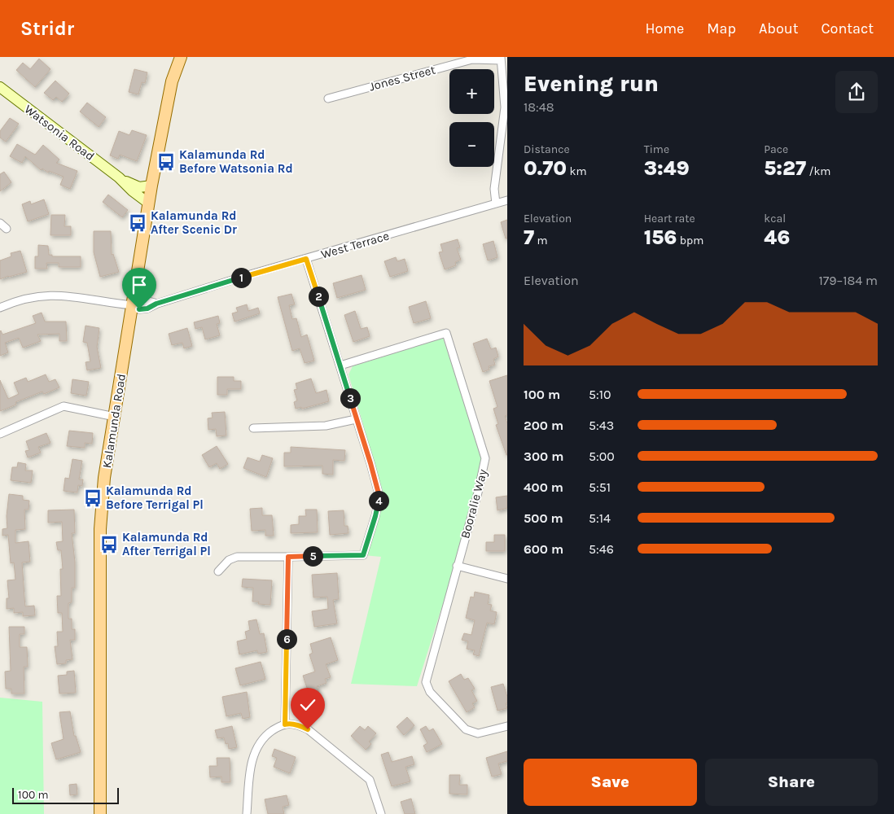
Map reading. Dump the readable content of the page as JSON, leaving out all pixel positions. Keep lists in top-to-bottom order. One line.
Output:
{"streets":{"main road":["Kalamunda Road"],"street":["Jones Street","Watsonia Road","West Terrace","Booralie Way"]},"crossings":[["Watsonia Road","Kalamunda Road"],["West Terrace","Kalamunda Road"]],"places":{"bus stop":["Kalamunda Rd Before Watsonia Rd","Kalamunda Rd After Scenic Dr","Kalamunda Rd Before Terrigal Pl","Kalamunda Rd After Terrigal Pl"]},"scale_bar":"100 m","page":{"header":"Stridr","nav":["Home","Map","About","Contact"],"heading":["Evening run","18:48"],"map_buttons":["+","−"],"stats":[["Distance","0.70 km"],["Time","3:49"],["Pace","5:27 /km"],["Elevation","7 m"],["Heart rate","156 bpm"],["kcal","46"]],"chart":["Elevation","179–184 m"],"pins":["1","2","3","4","5","6"],"list":[{"name":"100 m","note":"5:10"},{"name":"200 m","note":"5:43"},{"name":"300 m","note":"5:00"},{"name":"400 m","note":"5:51"},{"name":"500 m","note":"5:14"},{"name":"600 m","note":"5:46"}],"buttons":["Save","Share"],"scale":"100 m"}}
